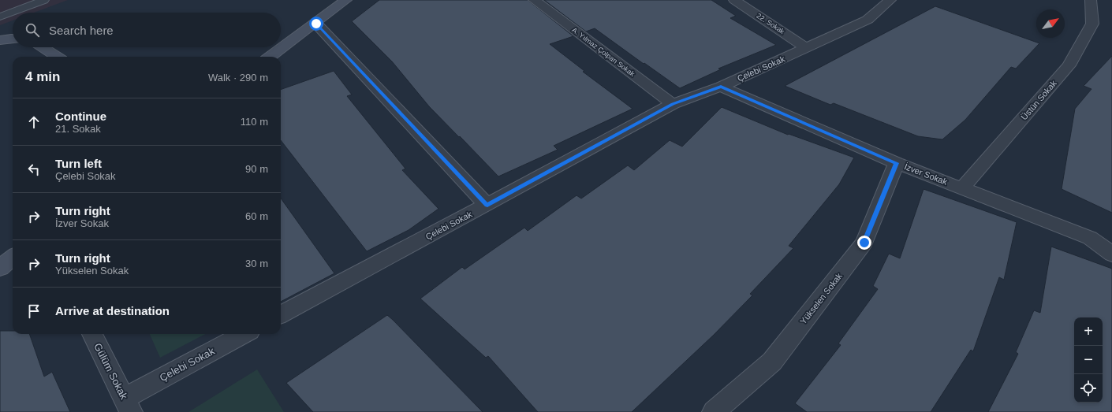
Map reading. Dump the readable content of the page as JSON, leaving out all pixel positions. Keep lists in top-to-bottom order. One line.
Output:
{"streets":{"street":["22. Sokak","A. Yılmaz Çolpan Sokak","Çelebi Sokak","Üstün Sokak","İzver Sokak","Yükselen Sokak","Gülüm Sokak"]},"crossings":[["22. Sokak","Çelebi Sokak"],["A. Yılmaz Çolpan Sokak","Çelebi Sokak"],["Çelebi Sokak","İzver Sokak"],["Çelebi Sokak","Gülüm Sokak"],["Üstün Sokak","İzver Sokak"],["İzver Sokak","Yükselen Sokak"]],"north":"top right","page":{"search":"Search here","heading":["4 min","Walk · 290 m"],"list":[["Continue","21. Sokak","110 m"],["Turn left","Çelebi Sokak","90 m"],["Turn right","İzver Sokak","60 m"],["Turn right","Yükselen Sokak","30 m"],"Arrive at destination"],"map_buttons":["+","−"]}}
